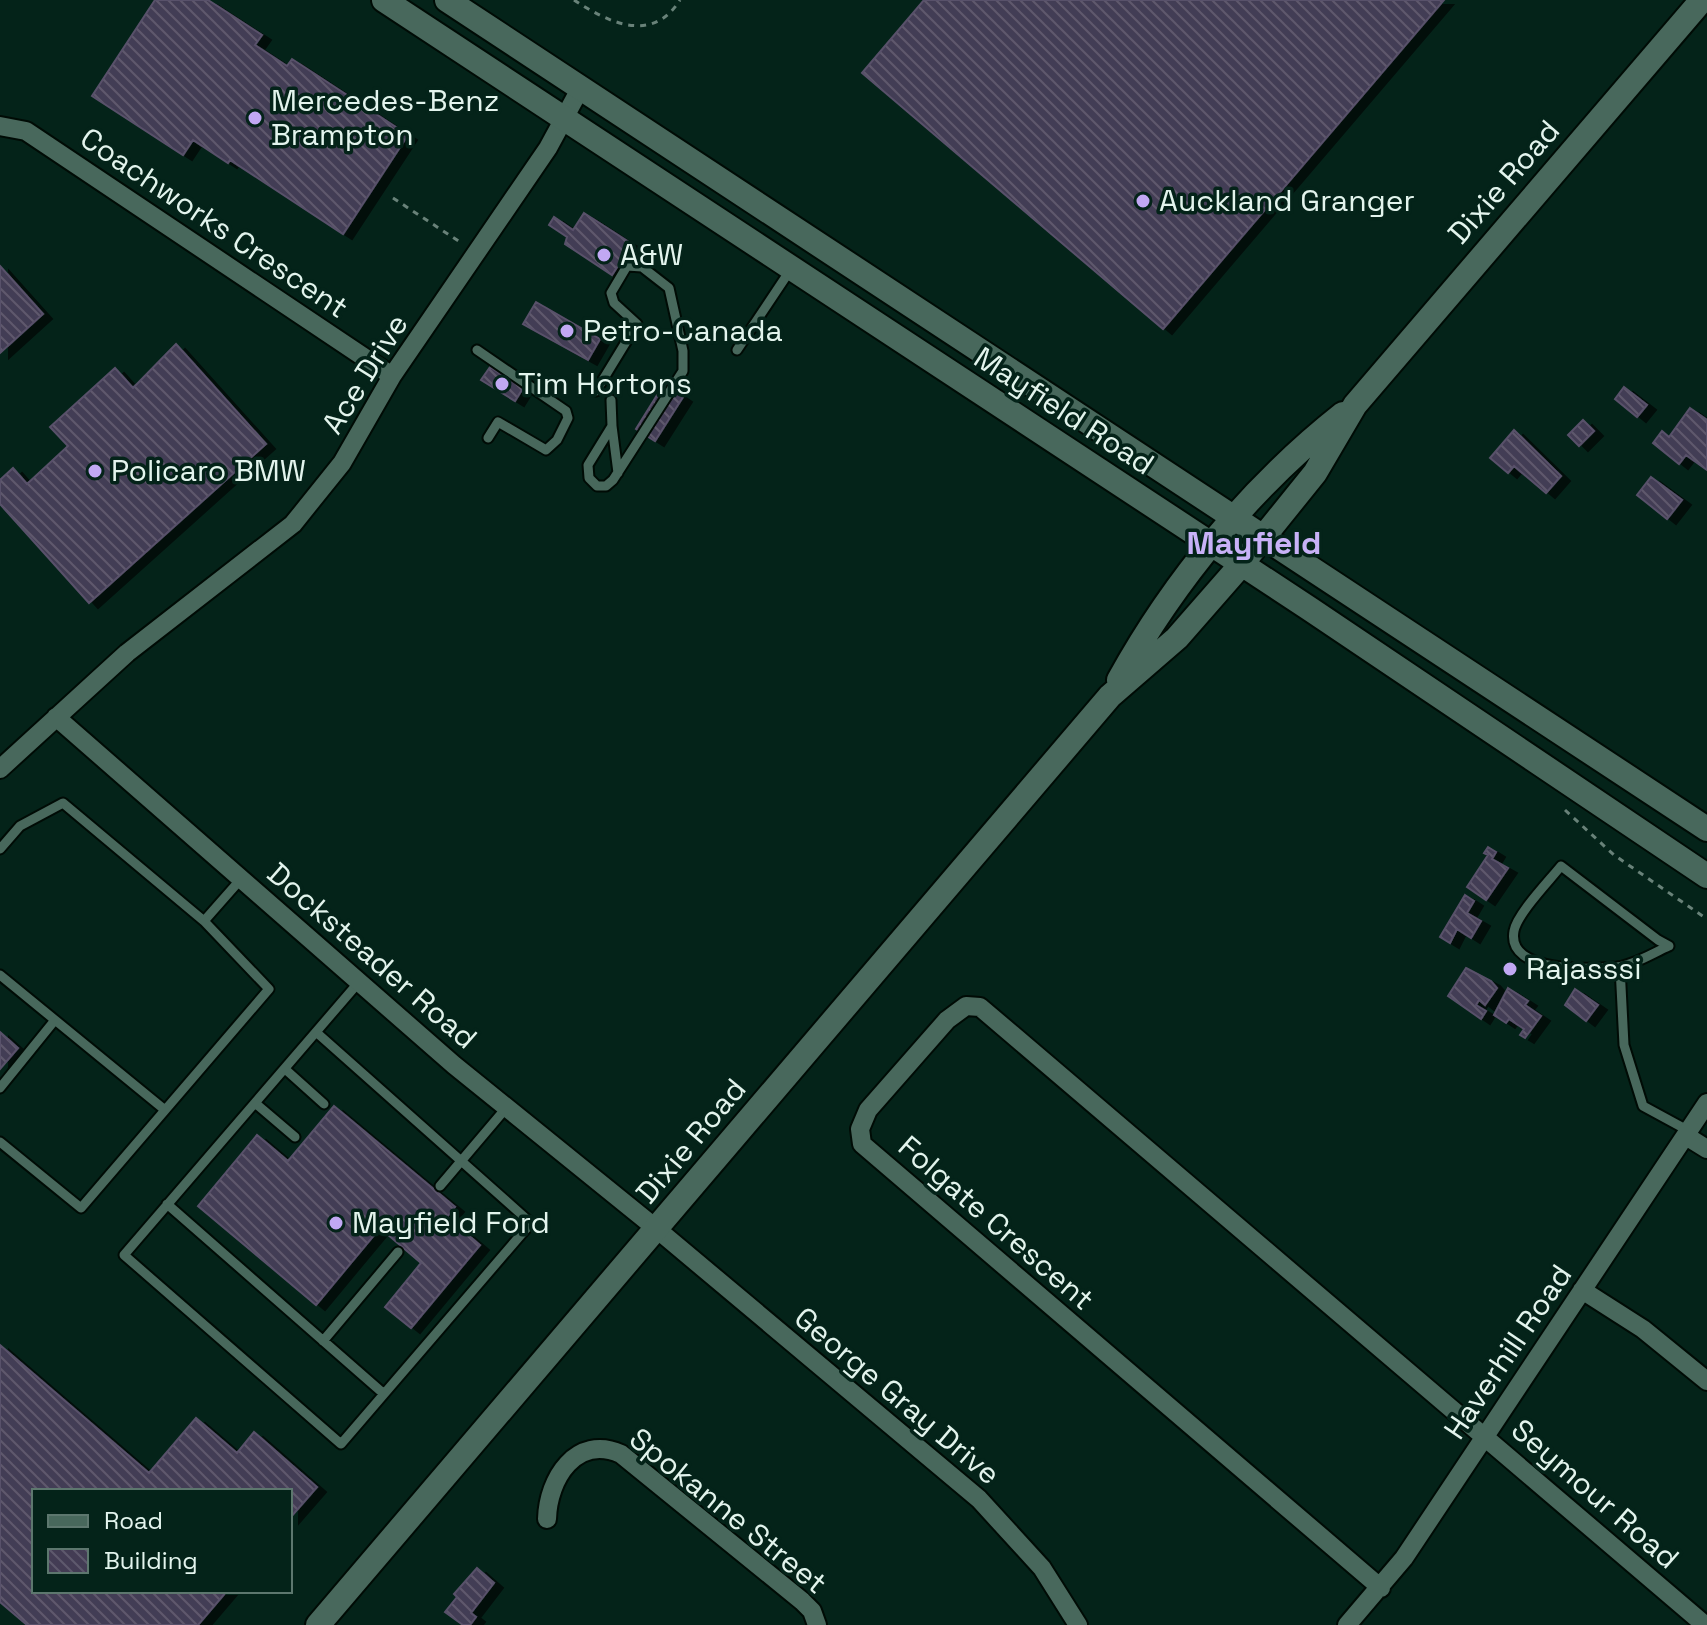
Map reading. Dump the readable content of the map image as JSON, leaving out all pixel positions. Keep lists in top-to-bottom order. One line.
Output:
{"streets":{"main road":["Dixie Road","Mayfield Road"],"street":["Coachworks Crescent","Ace Drive","Docksteader Road","Folgate Crescent","Haverhill Road","George Gray Drive","Seymour Road","Spokanne Street"]},"crossings":[["Dixie Road","Mayfield Road"],["Dixie Road","Docksteader Road"],["Dixie Road","George Gray Drive"],["Coachworks Crescent","Ace Drive"],["Ace Drive","Mayfield Road"],["Ace Drive","Docksteader Road"],["Docksteader Road","George Gray Drive"],["Folgate Crescent","Haverhill Road"],["Folgate Crescent","Seymour Road"],["Haverhill Road","Seymour Road"]],"districts":["Mayfield"],"places":["Mercedes-Benz Brampton","Auckland Granger","A&W","Petro-Canada","Tim Hortons","Policaro BMW","Rajasssi","Mayfield Ford"],"legend":["Road","Building"]}
